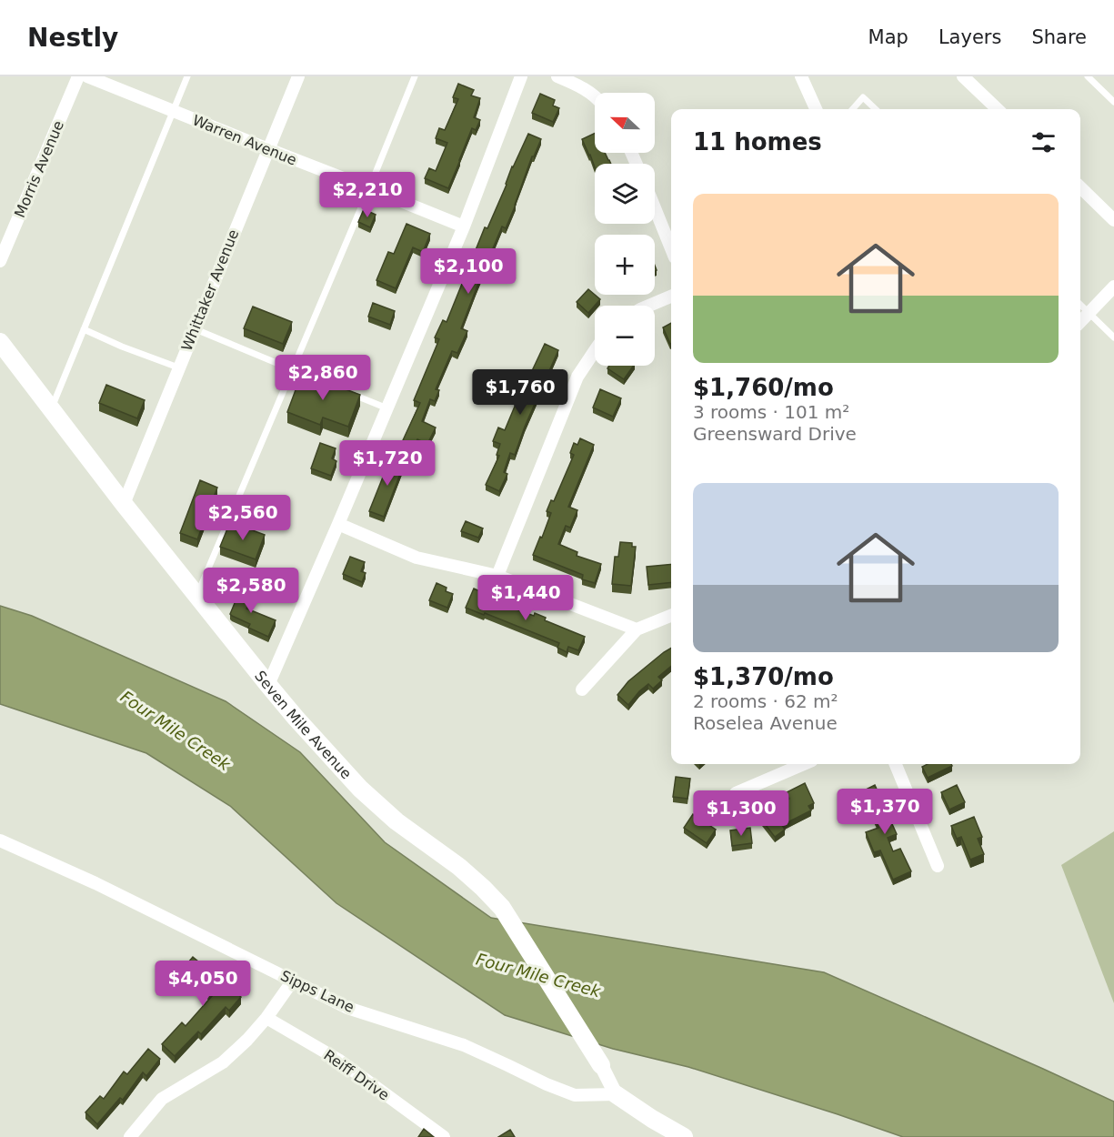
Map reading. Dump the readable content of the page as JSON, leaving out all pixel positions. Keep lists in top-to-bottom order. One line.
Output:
{"streets":{"main road":["Seven Mile Avenue"],"street":["Warren Avenue","Morris Avenue","Whittaker Avenue","Sipps Lane","Reiff Drive"]},"crossings":[["Warren Avenue","Whittaker Avenue"],["Whittaker Avenue","Seven Mile Avenue"],["Seven Mile Avenue","Sipps Lane"]],"water":["Four Mile Creek"],"north":"left","page":{"header":"Nestly","nav":["Map","Layers","Share"],"map_buttons":["+","−"],"heading":"11 homes","price":["$2,210","$2,100","$2,860","$1,760","$1,720","$2,560","$2,580","$1,440","$1,370","$1,300","$4,050"],"list":[{"name":"$1,760/mo","note":"3 rooms · 101 m² · Greensward Drive"},{"name":"$1,370/mo","note":"2 rooms · 62 m² · Roselea Avenue"}]}}
